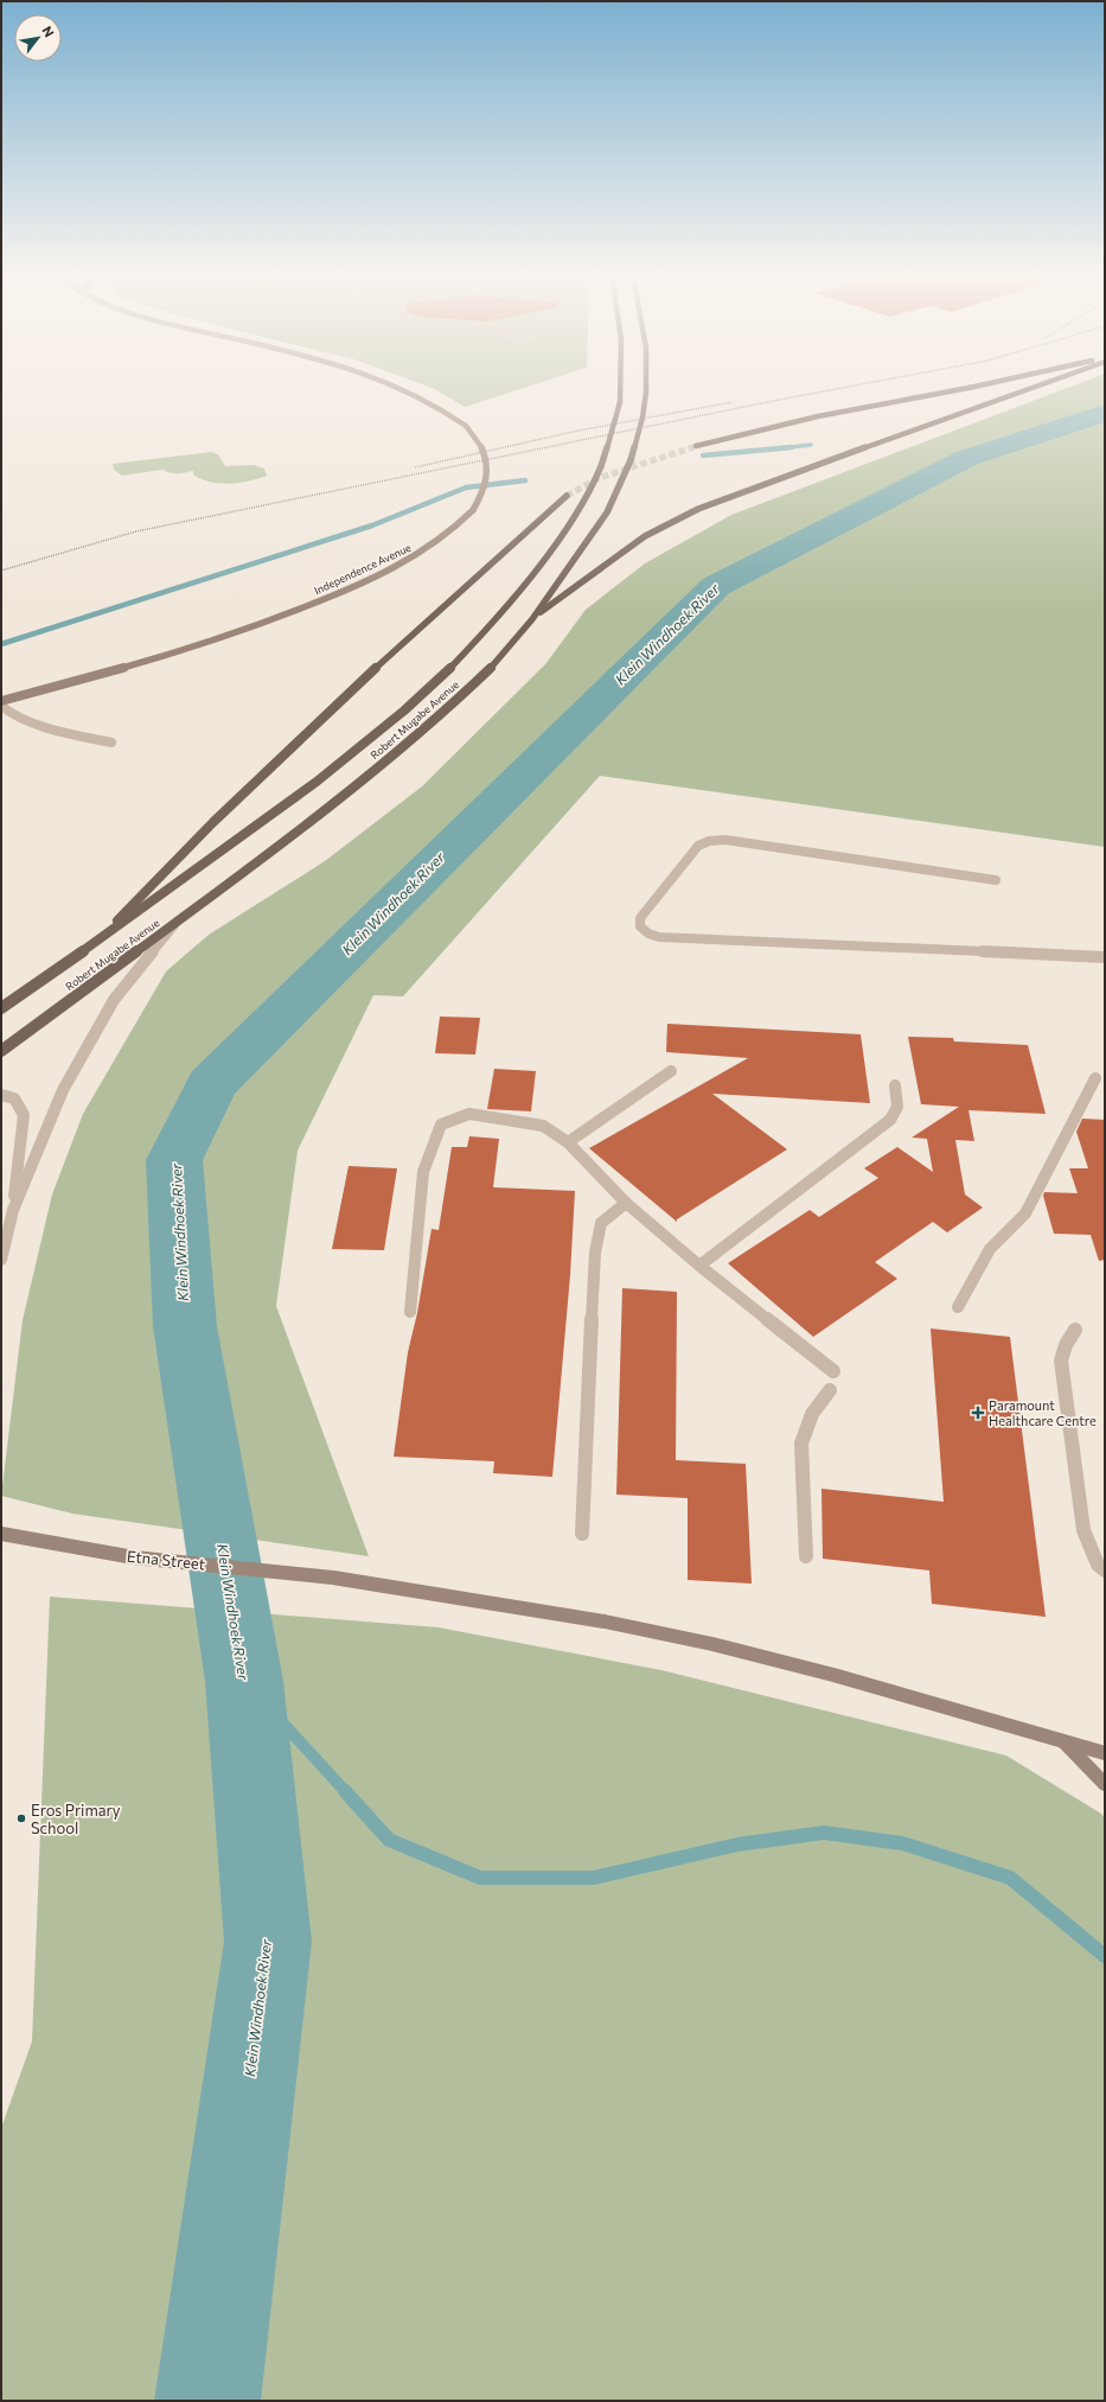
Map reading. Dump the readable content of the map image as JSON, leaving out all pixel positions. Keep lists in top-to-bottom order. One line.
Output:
{"streets":{"main road":["Independence Avenue","Robert Mugabe Avenue","Etna Street"]},"water":["Klein Windhoek River"],"places":{"health":["Paramount Healthcare Centre"],"other":["Eros Primary School"]},"north":"top right"}
